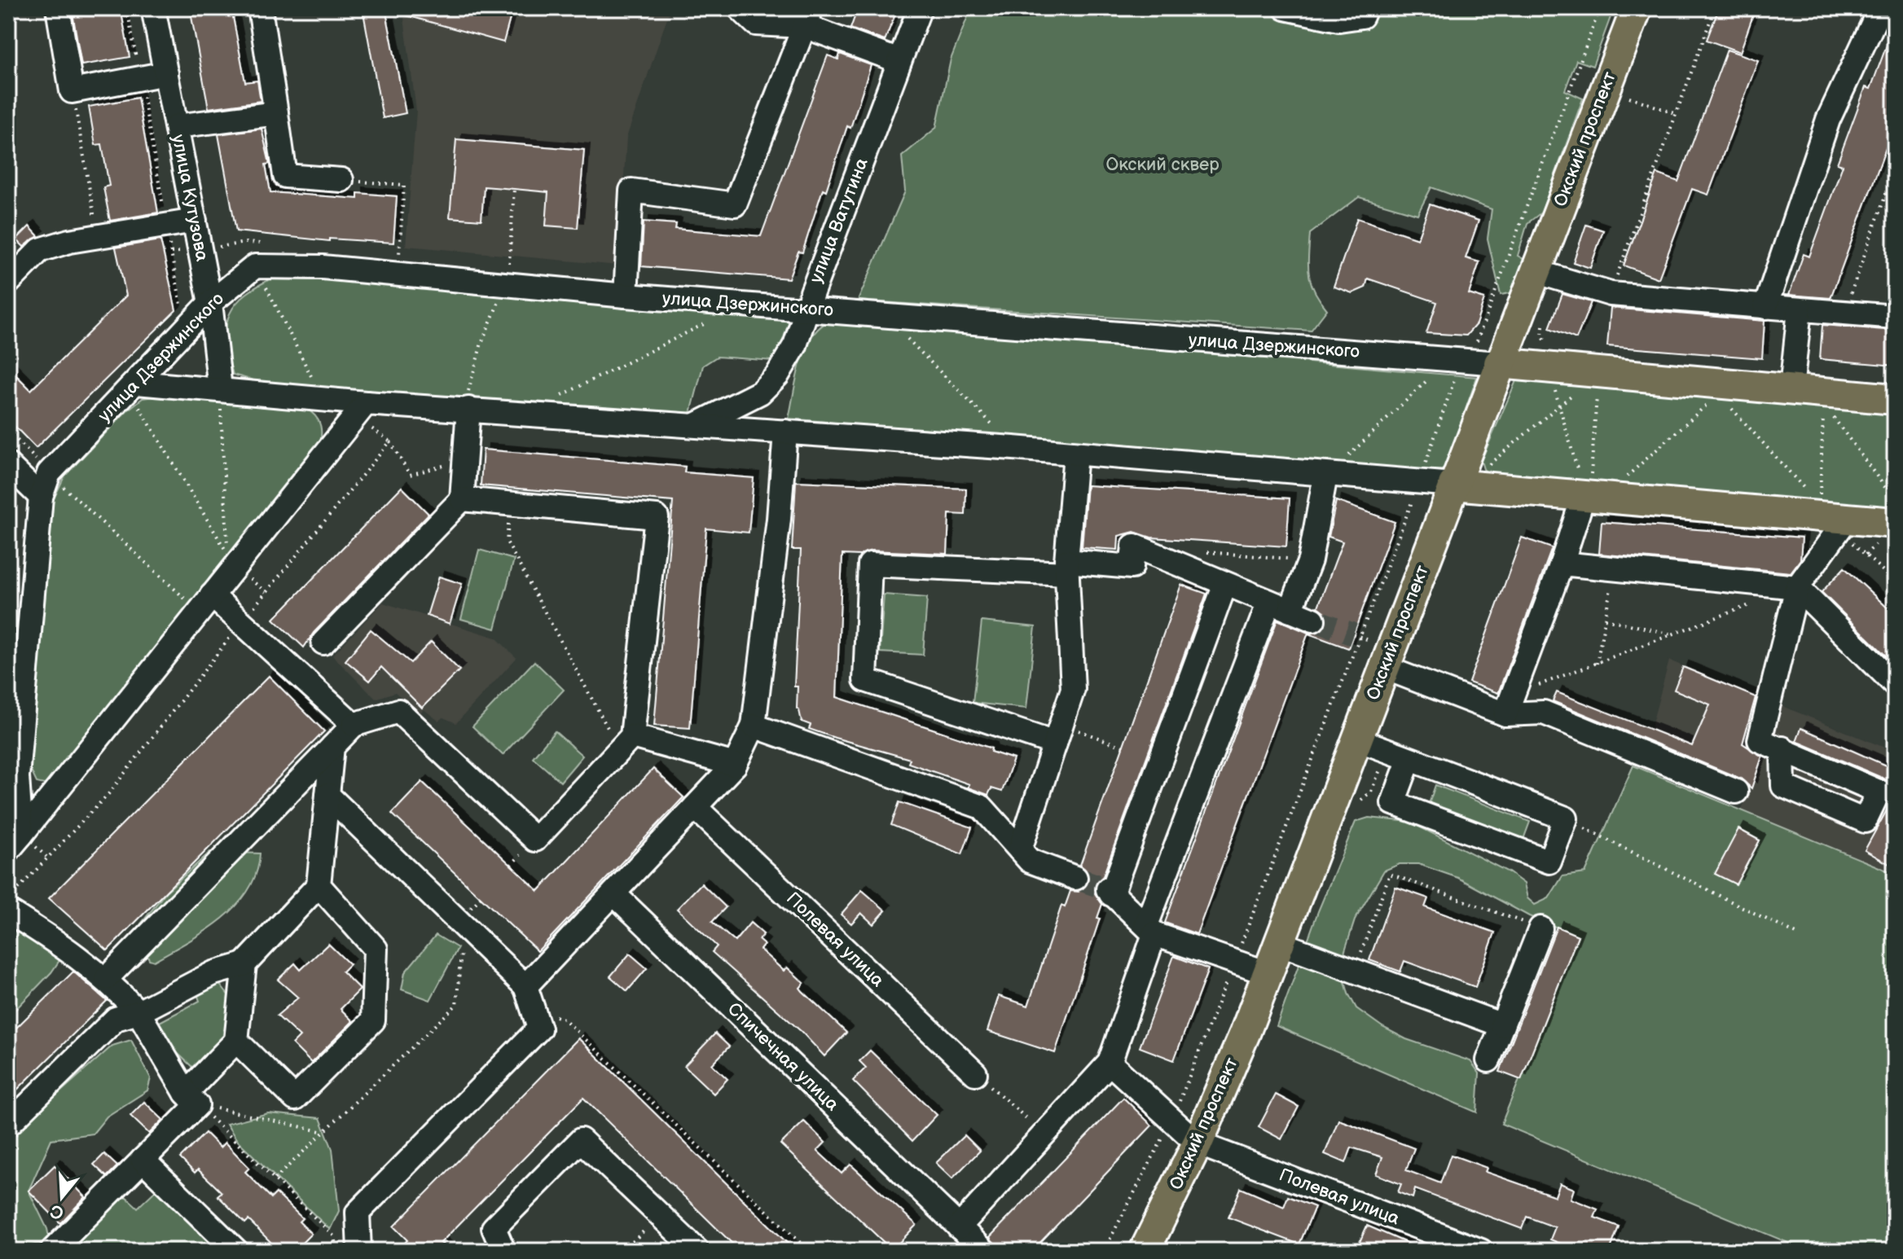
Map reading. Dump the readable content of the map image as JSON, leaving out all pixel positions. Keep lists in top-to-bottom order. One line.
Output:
{"streets":{"main road":["Окский проспект","улица Дзержинского"],"street":["улица Кутузова","улица Ватутина","Полевая улица","Спичечная улица"]},"crossings":[["Окский проспект","улица Дзержинского"],["Окский проспект","Полевая улица"],["улица Кутузова","улица Дзержинского"],["улица Ватутина","улица Дзержинского"]],"parks":["Окский сквер"],"north":"bottom"}
